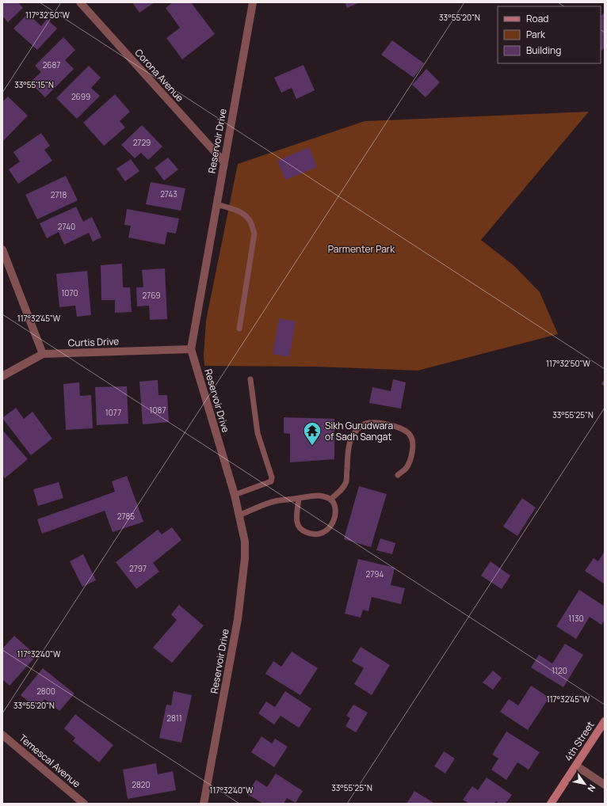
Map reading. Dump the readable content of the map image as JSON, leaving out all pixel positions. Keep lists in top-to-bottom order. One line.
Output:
{"streets":{"street":["Corona Avenue","Reservoir Drive","Curtis Drive","4th Street","Temescal Avenue"]},"crossings":[["Corona Avenue","Reservoir Drive"],["Reservoir Drive","Curtis Drive"]],"parks":["Parmenter Park"],"places":{"temple":["Sikh Gurudwara of Sadh Sangat"]},"house_numbers":["2687","2699","2729","2743","2718","2740","1070","2769","1087","1077","2785","2797","2794","1130","1120","2800","2811","2820"],"legend":["Road","Park","Building"],"north":"bottom right","coordinates":["117°32'50\"W","33°55'20\"N","33°55'15\"N","117°32'45\"W","33°55'25\"N","117°32'40\"W"]}
